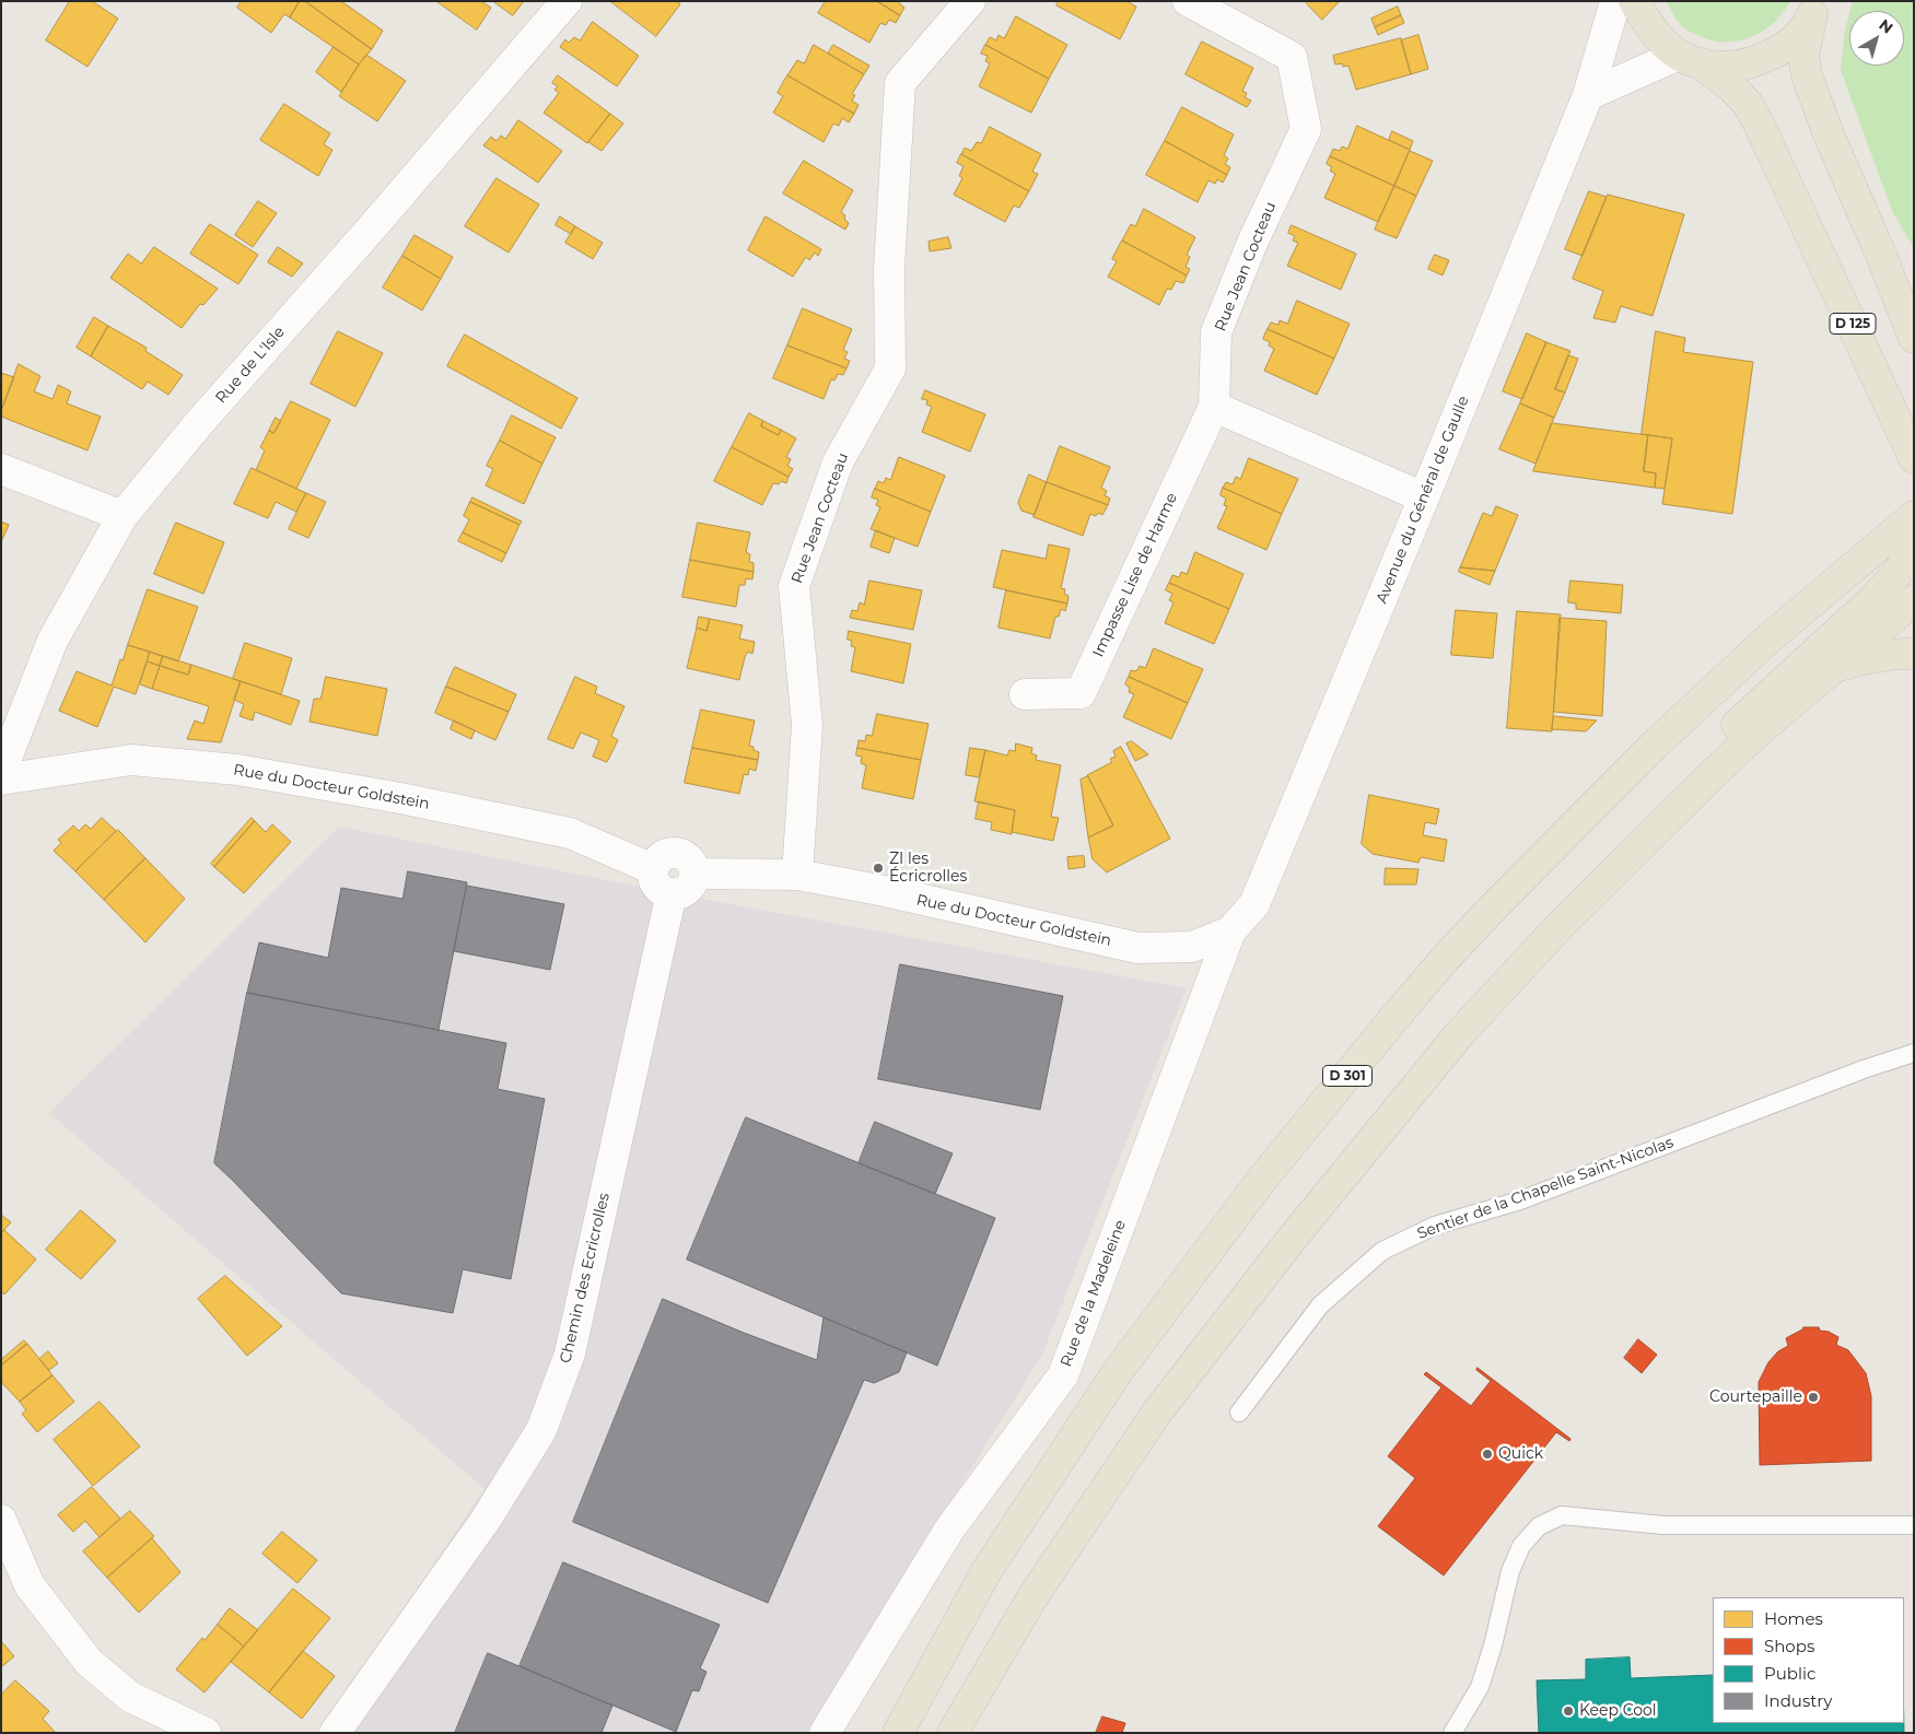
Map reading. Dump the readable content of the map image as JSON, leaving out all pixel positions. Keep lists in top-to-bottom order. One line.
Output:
{"streets":{"main road":["D 125","D 301"],"street":["Rue Jean Cocteau","Rue de L'Isle","Avenue du Général de Gaulle","Impasse Lise de Harme","Rue du Docteur Goldstein","Chemin des Ecricrolles","Rue de la Madeleine"],"lane":["Sentier de la Chapelle Saint-Nicolas"]},"crossings":[["Rue Jean Cocteau","Impasse Lise de Harme"],["Rue Jean Cocteau","Rue du Docteur Goldstein"],["Avenue du Général de Gaulle","Rue du Docteur Goldstein"],["Rue du Docteur Goldstein","Chemin des Ecricrolles"],["Rue du Docteur Goldstein","Rue de la Madeleine"]],"places":["ZI les Écricrolles","Courtepaille","Quick","Keep Cool"],"legend":["Homes","Shops","Public","Industry"],"north":"top right"}
